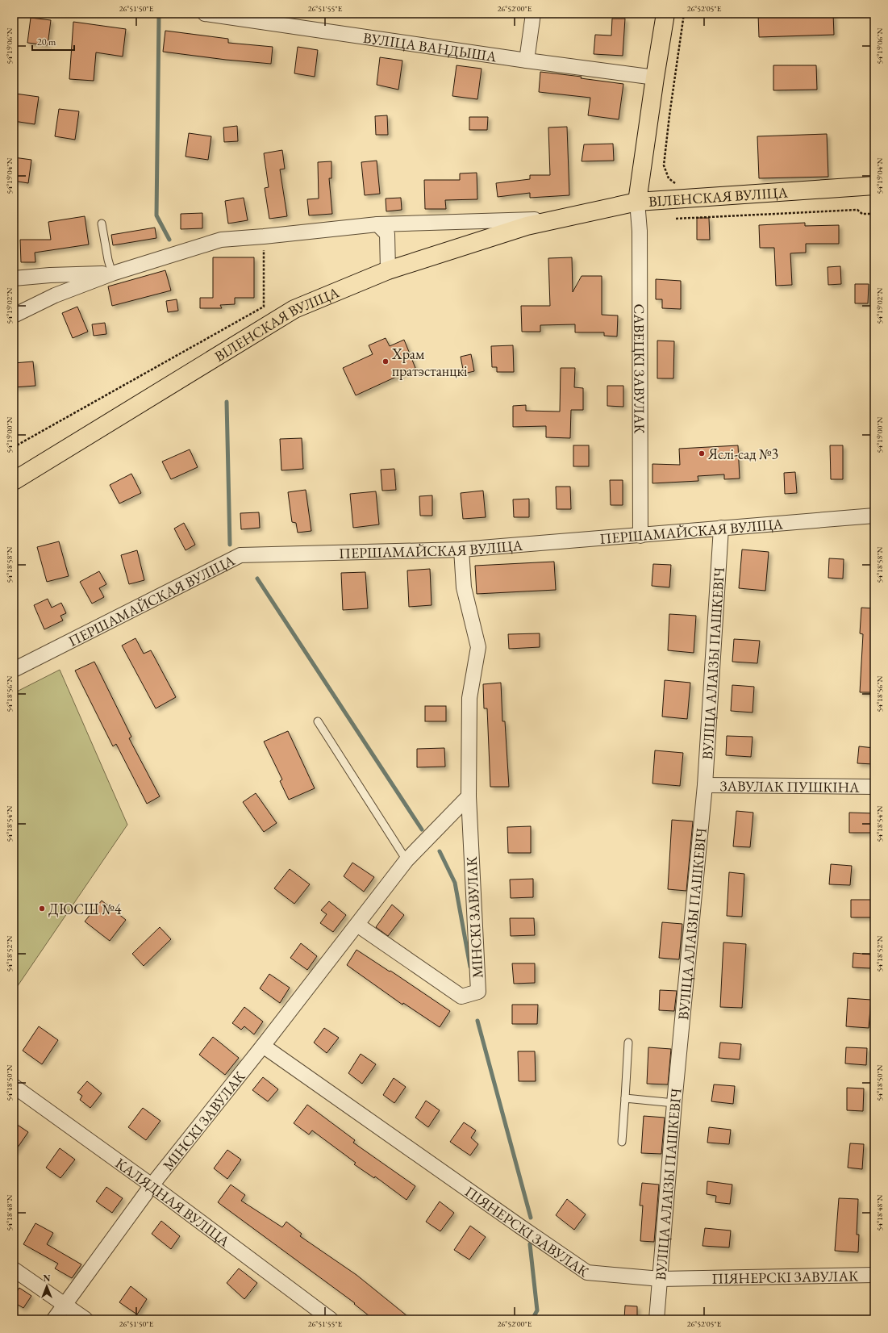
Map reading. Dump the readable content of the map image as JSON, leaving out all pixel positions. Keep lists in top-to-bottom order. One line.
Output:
{"streets":{"main road":["ВІЛЕНСКАЯ ВУЛІЦА"],"street":["ВУЛІЦА ВАНДЫША","САВЕЦКІ ЗАВУЛАК","ПЕРШАМАЙСКАЯ ВУЛІЦА","ВУЛІЦА АЛАІЗЫ ПАШКЕВІЧ","ЗАВУЛАК ПУШКІНА","МІНСКІ ЗАВУЛАК","КАЛЯДНАЯ ВУЛІЦА","ПІЯНЕРСКІ ЗАВУЛАК"]},"crossings":[["ВІЛЕНСКАЯ ВУЛІЦА","САВЕЦКІ ЗАВУЛАК"],["САВЕЦКІ ЗАВУЛАК","ПЕРШАМАЙСКАЯ ВУЛІЦА"],["ПЕРШАМАЙСКАЯ ВУЛІЦА","ВУЛІЦА АЛАІЗЫ ПАШКЕВІЧ"],["ПЕРШАМАЙСКАЯ ВУЛІЦА","МІНСКІ ЗАВУЛАК"],["ВУЛІЦА АЛАІЗЫ ПАШКЕВІЧ","ЗАВУЛАК ПУШКІНА"],["ВУЛІЦА АЛАІЗЫ ПАШКЕВІЧ","ПІЯНЕРСКІ ЗАВУЛАК"],["МІНСКІ ЗАВУЛАК","КАЛЯДНАЯ ВУЛІЦА"],["МІНСКІ ЗАВУЛАК","ПІЯНЕРСКІ ЗАВУЛАК"]],"places":["Храм пратэстанцкі","Яслі-сад №3","ДЮСШ №4"],"scale_bar":"20 m","north":"top","coordinates":["26°51'50\"E","26°51'55\"E","26°52'00\"E","26°52'05\"E","54°19'06\"N","54°19'04\"N","54°19'02\"N","54°19'00\"N","54°18'58\"N","54°18'56\"N","54°18'54\"N","54°18'52\"N","54°18'50\"N","54°18'48\"N"]}
